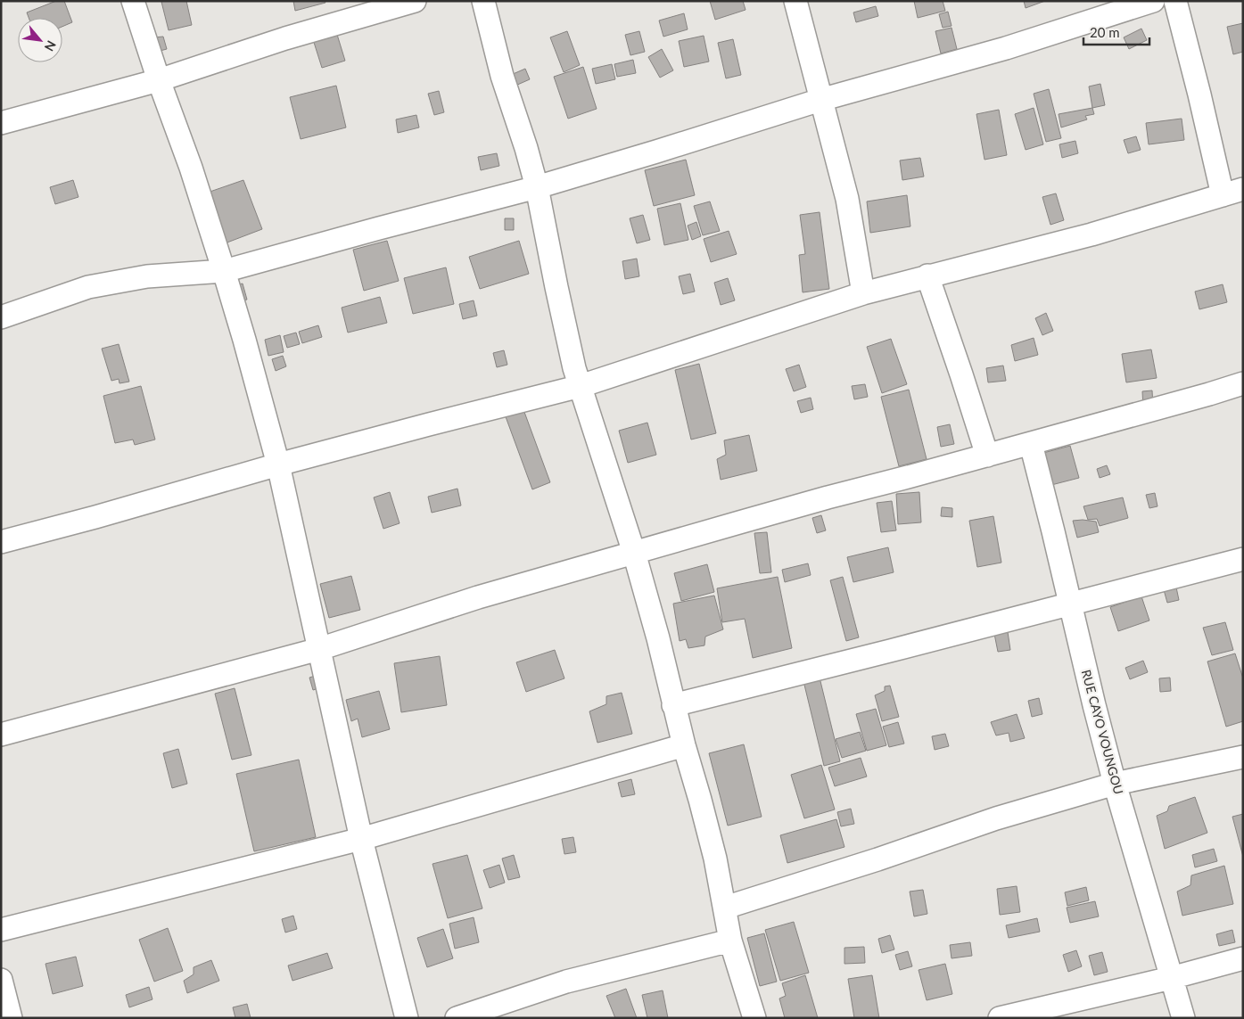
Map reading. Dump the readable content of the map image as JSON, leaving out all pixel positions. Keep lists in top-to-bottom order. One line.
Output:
{"streets":{"street":["RUE CAYO VOUNGOU"]},"scale_bar":"20 m","north":"bottom right"}
